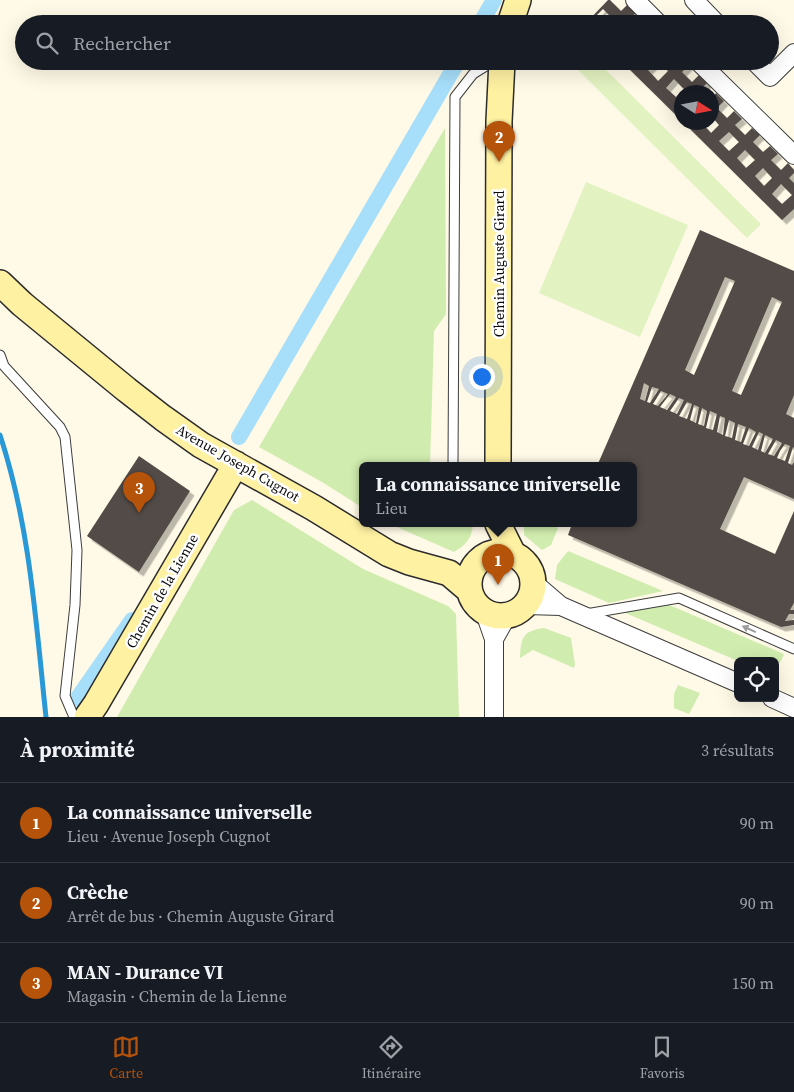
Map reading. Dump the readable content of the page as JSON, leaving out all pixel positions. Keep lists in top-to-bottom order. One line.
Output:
{"streets":{"street":["Chemin Auguste Girard","Avenue Joseph Cugnot","Chemin de la Lienne"]},"crossings":[["Avenue Joseph Cugnot","Chemin de la Lienne"]],"north":"right","page":{"search":"Rechercher","pins":["2","3","1"],"popup":["La connaissance universelle","Lieu"],"heading":["À proximité","3 résultats"],"list":[{"mark":"1","name":"La connaissance universelle","note":"Lieu · Avenue Joseph Cugnot","value":"90 m"},{"mark":"2","name":"Crèche","note":"Arrêt de bus · Chemin Auguste Girard","value":"90 m"},{"mark":"3","name":"MAN - Durance VI","note":"Magasin · Chemin de la Lienne","value":"150 m"}],"nav":["Carte","Itinéraire","Favoris"]}}
